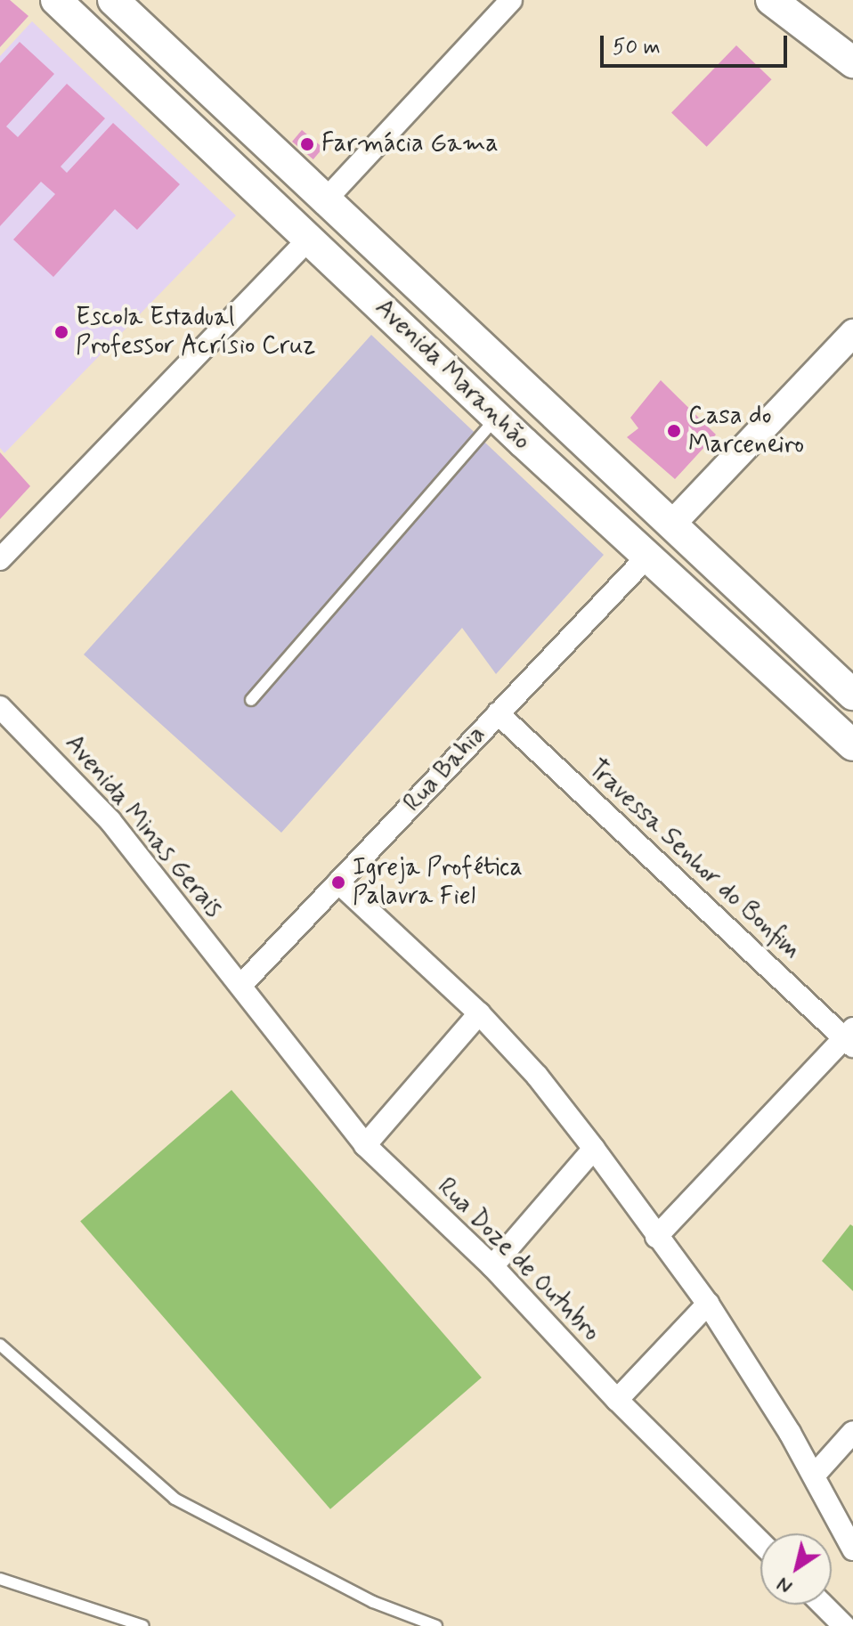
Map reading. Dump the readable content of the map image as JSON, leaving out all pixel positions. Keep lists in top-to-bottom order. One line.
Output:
{"streets":{"main road":["Avenida Maranhão"],"street":["Rua Bahia","Avenida Minas Gerais","Travessa Senhor do Bonfim","Rua Doze de Outubro"]},"crossings":[["Avenida Maranhão","Rua Bahia"],["Rua Bahia","Avenida Minas Gerais"],["Rua Bahia","Travessa Senhor do Bonfim"],["Rua Bahia","Rua Doze de Outubro"],["Avenida Minas Gerais","Rua Doze de Outubro"]],"places":["Farmácia Gama","Escola Estadual Professor Acrísio Cruz","Casa do Marceneiro","Igreja Profética Palavra Fiel"],"scale_bar":"50 m","north":"bottom left"}
